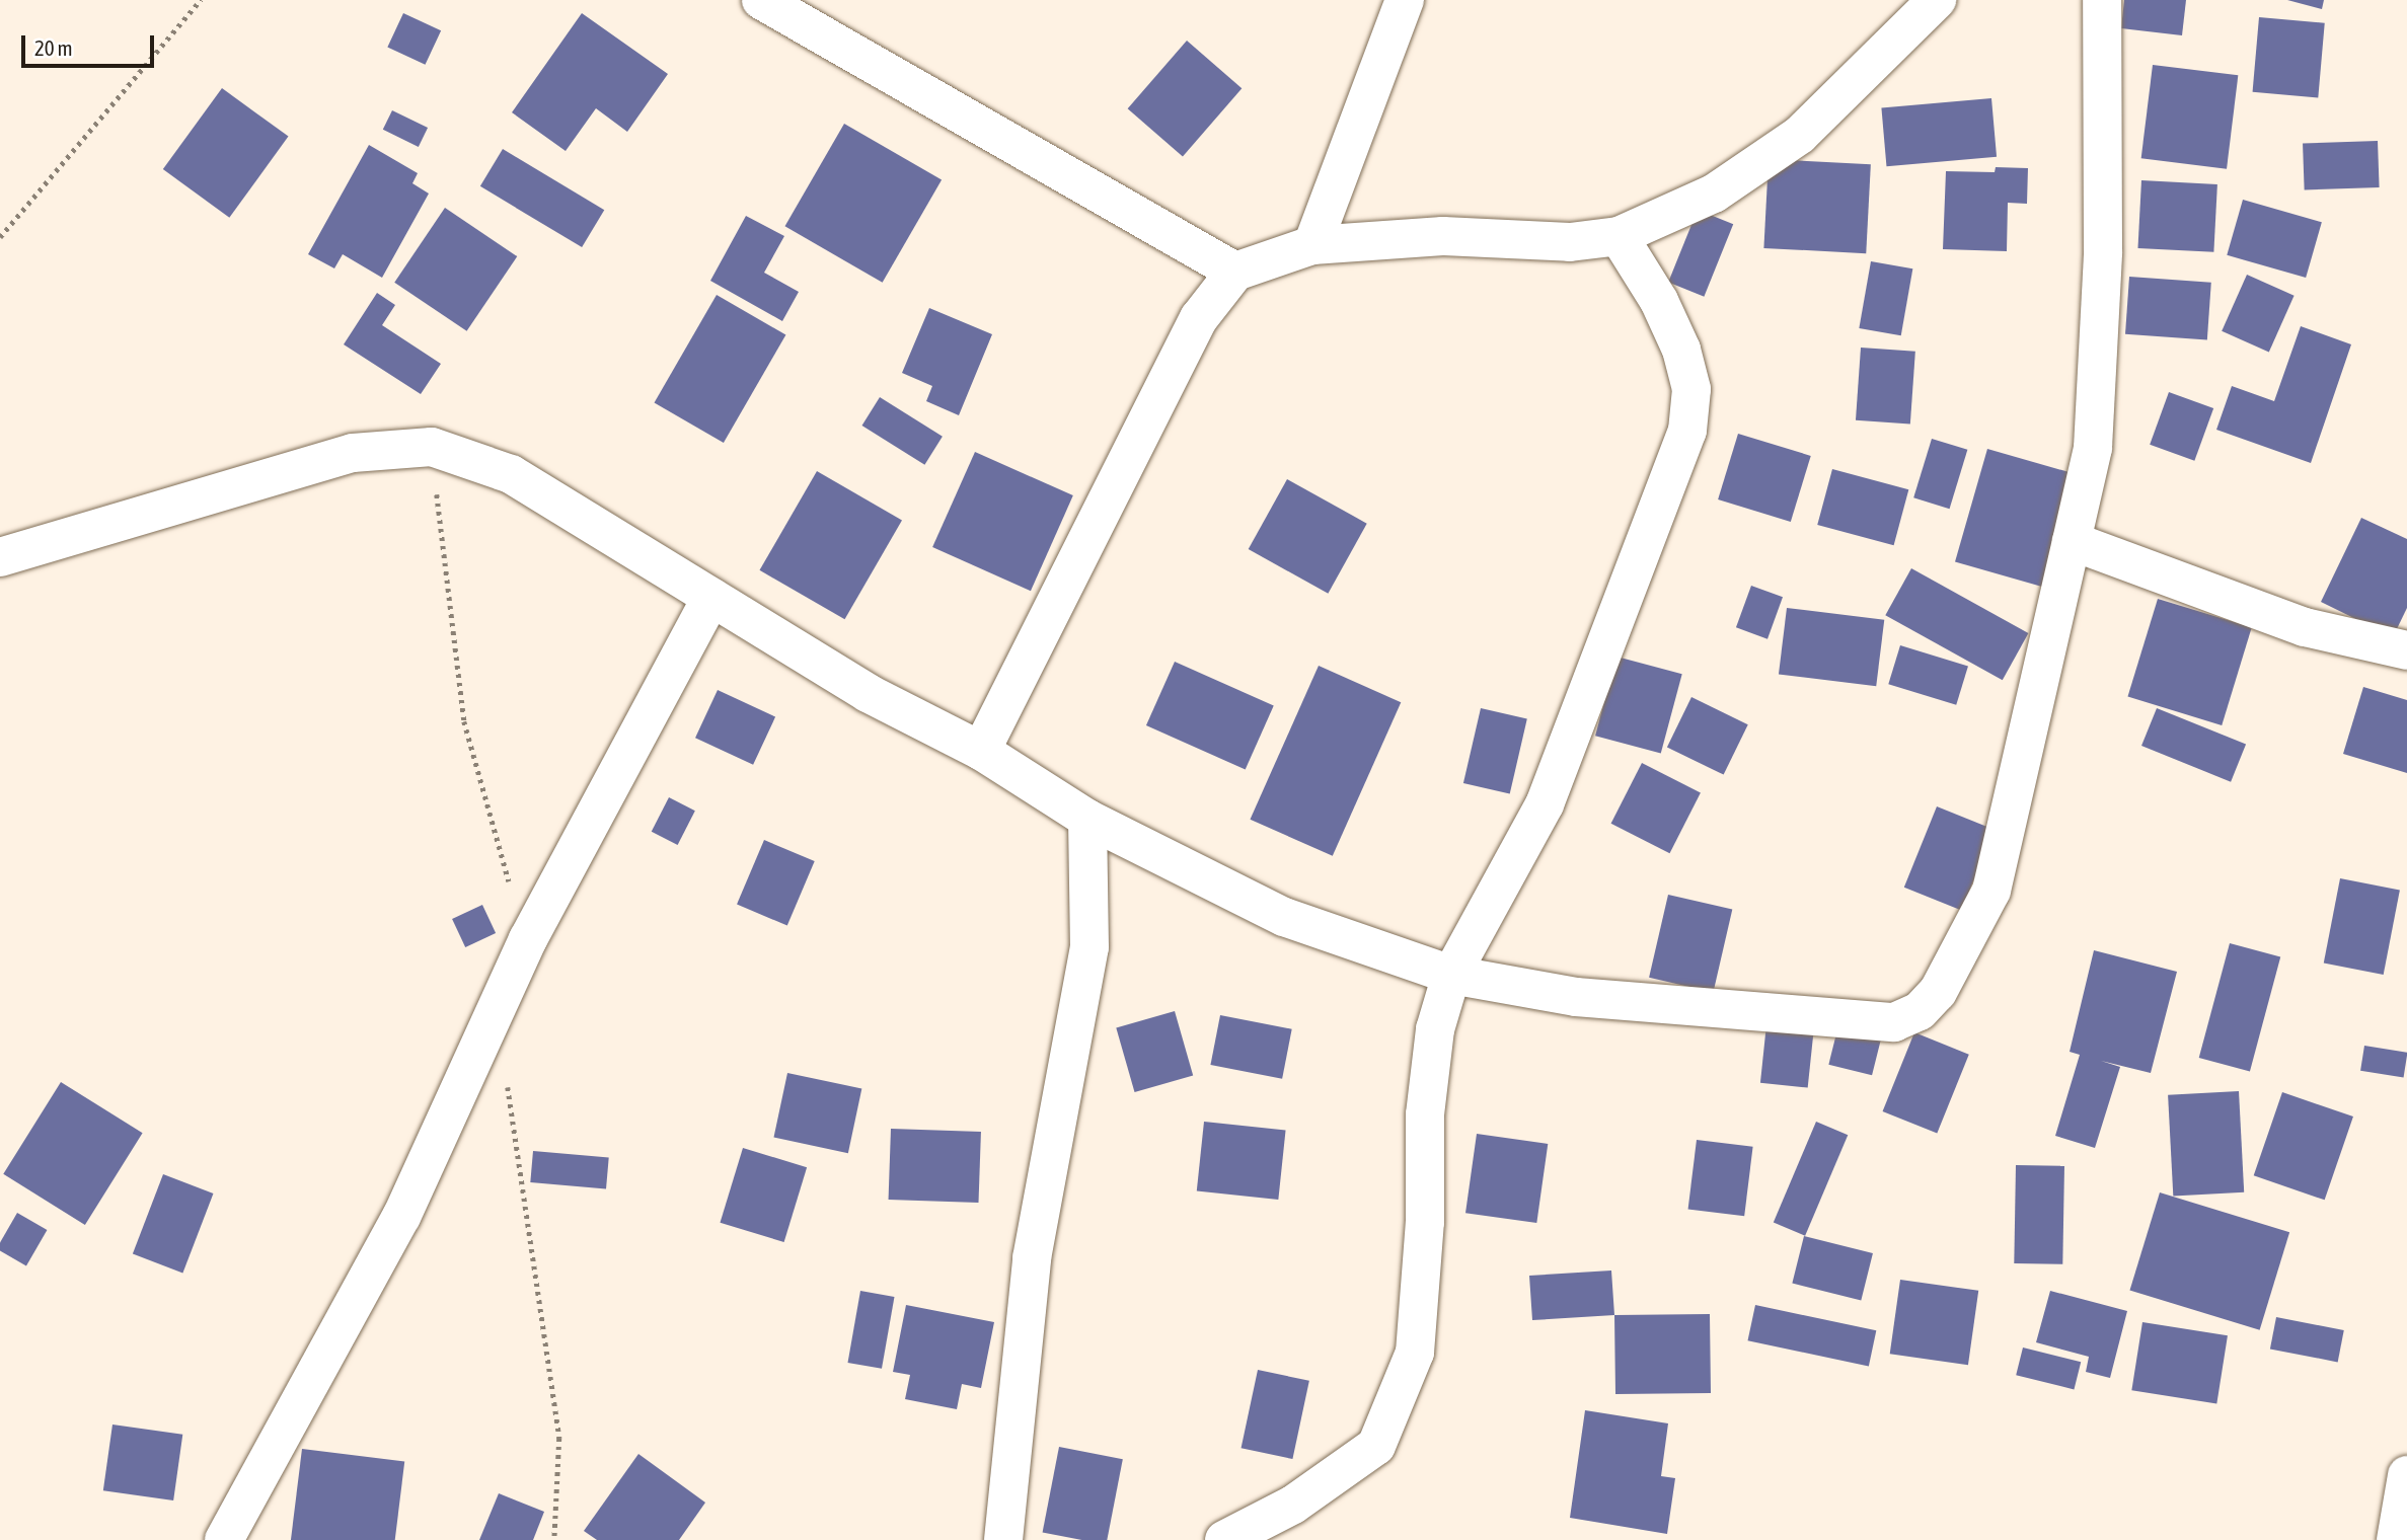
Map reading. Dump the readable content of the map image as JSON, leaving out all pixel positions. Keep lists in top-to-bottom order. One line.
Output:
{"scale_bar":"20 m"}
